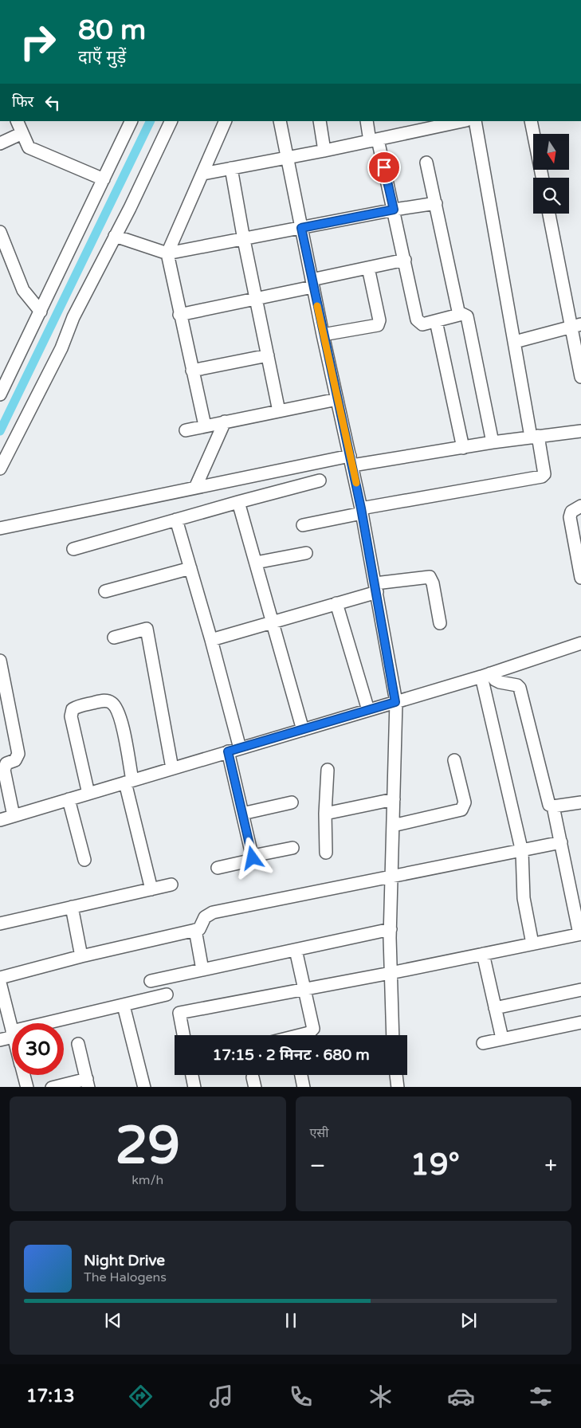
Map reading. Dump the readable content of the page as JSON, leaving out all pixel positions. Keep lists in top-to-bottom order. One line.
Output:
{"north":"bottom","page":{"turn":["80 m","दाएँ मुड़ें"],"then":"फिर","limit":"30","trip":"17:15 · 2 मिनट · 680 m","tile":[["29","km/h"],"एसी"],"heat":["−","19°","+"],"song":["Night Drive","The Halogens"],"tabs":"17:13"}}
